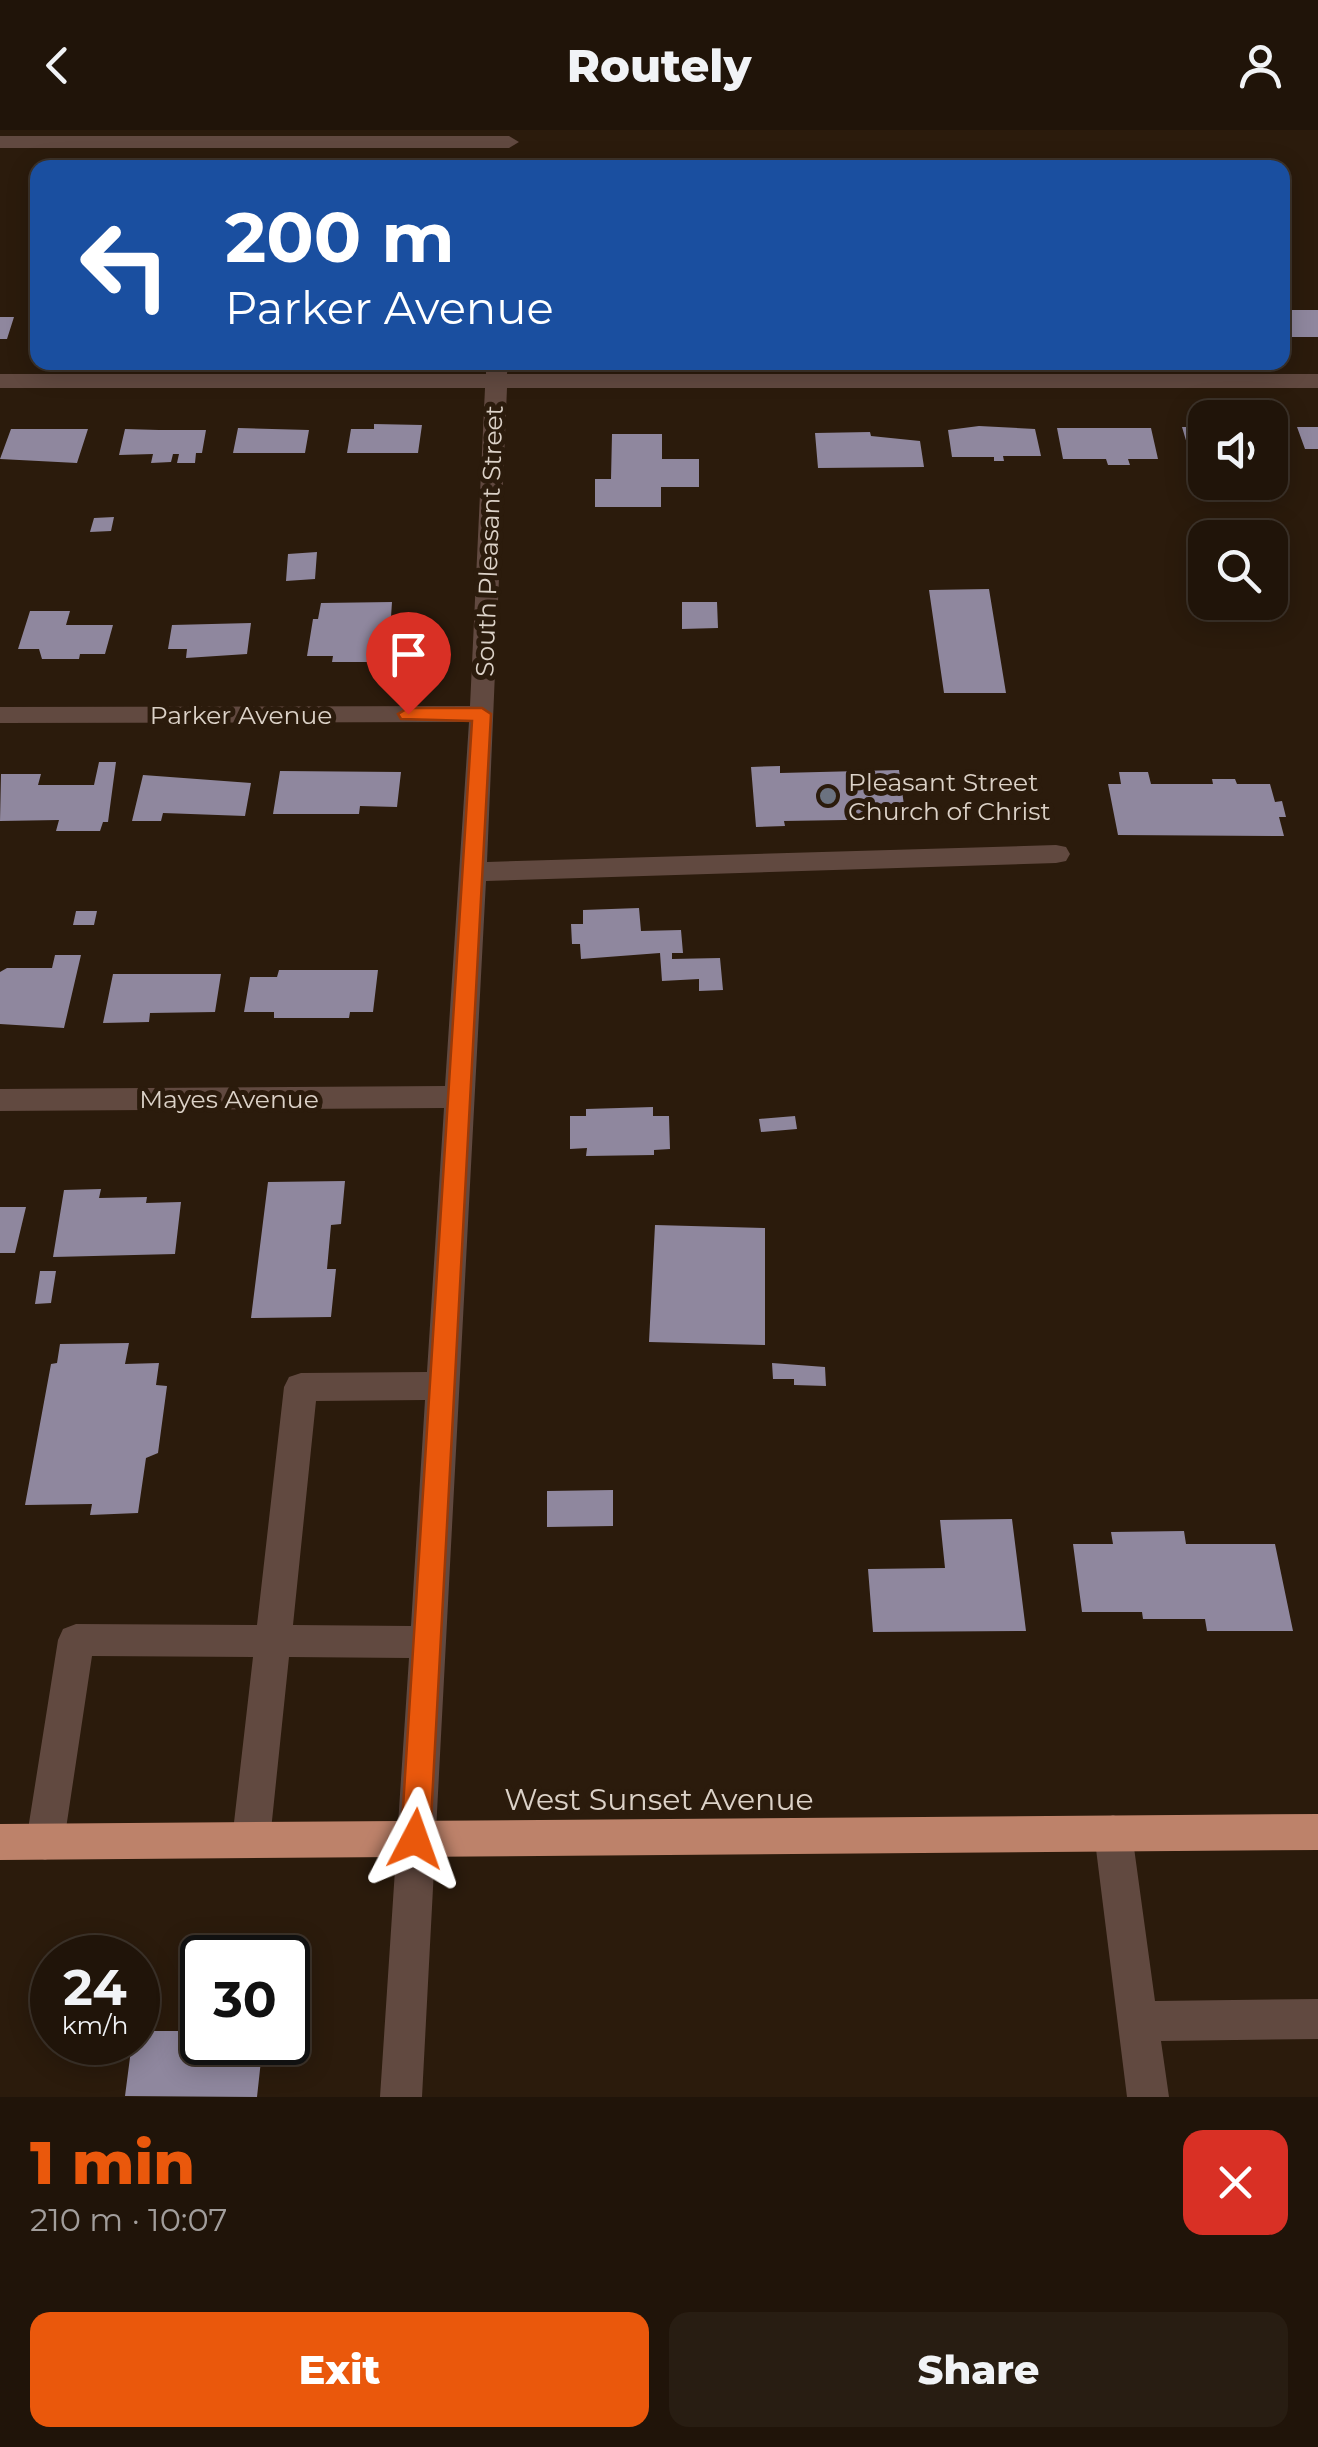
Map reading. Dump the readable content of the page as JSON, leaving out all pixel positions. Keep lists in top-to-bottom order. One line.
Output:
{"streets":{"highway":["West Sunset Avenue"],"street":["South Pleasant Street","Parker Avenue","Mayes Avenue"]},"crossings":[["South Pleasant Street","Parker Avenue"],["South Pleasant Street","Mayes Avenue"],["South Pleasant Street","West Sunset Avenue"]],"places":["Pleasant Street Church of Christ"],"page":{"header":"Routely","turn":["200 m","Parker Avenue"],"speed":"24 km/h","limit":"30","heading":["1 min","210 m · 10:07"],"buttons":["Exit","Share"]}}
